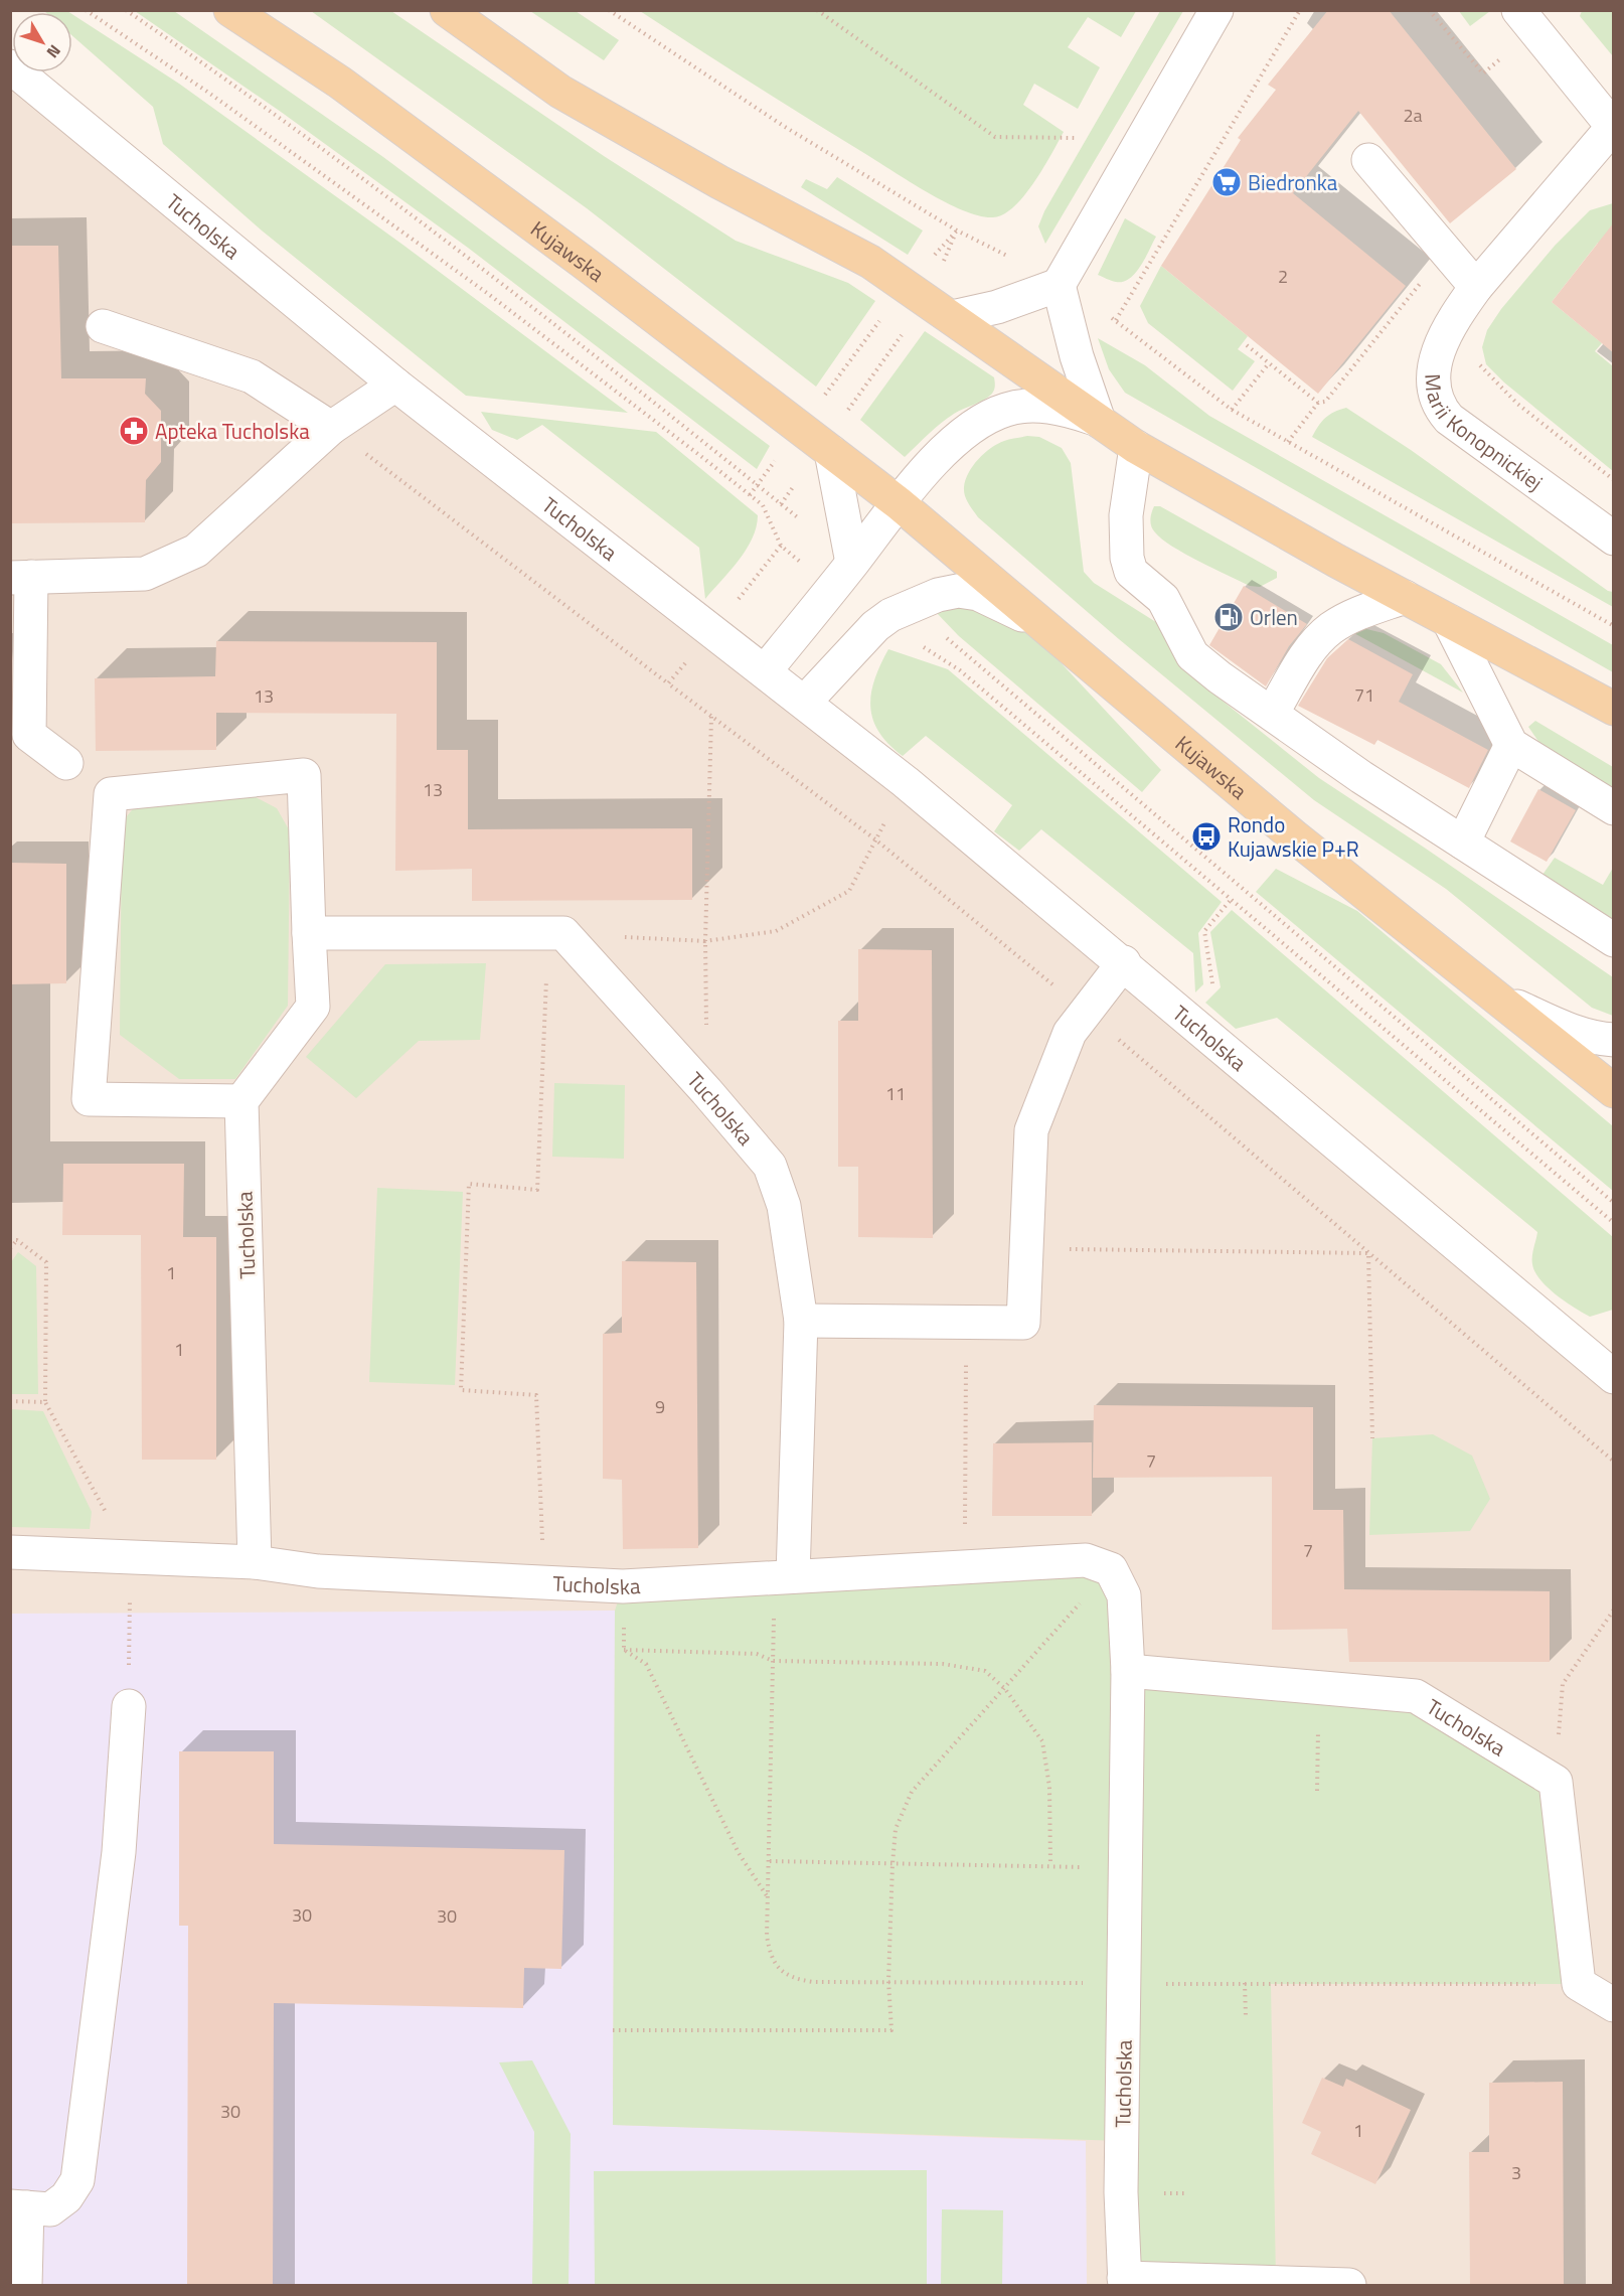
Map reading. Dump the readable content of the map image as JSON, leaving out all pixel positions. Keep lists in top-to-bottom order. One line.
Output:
{"streets":{"main road":["Kujawska"],"street":["Tucholska","Marii Konopnickiej"]},"places":{"supermarket":["Biedronka"],"pharmacy":["Apteka Tucholska"],"fuel station":["Orlen"],"bus stop":["Rondo Kujawskie P+R"]},"house_numbers":["2a","2","71","13","13","11","1","1","9","7","7","30","30","30","1","3"],"north":"bottom right"}
